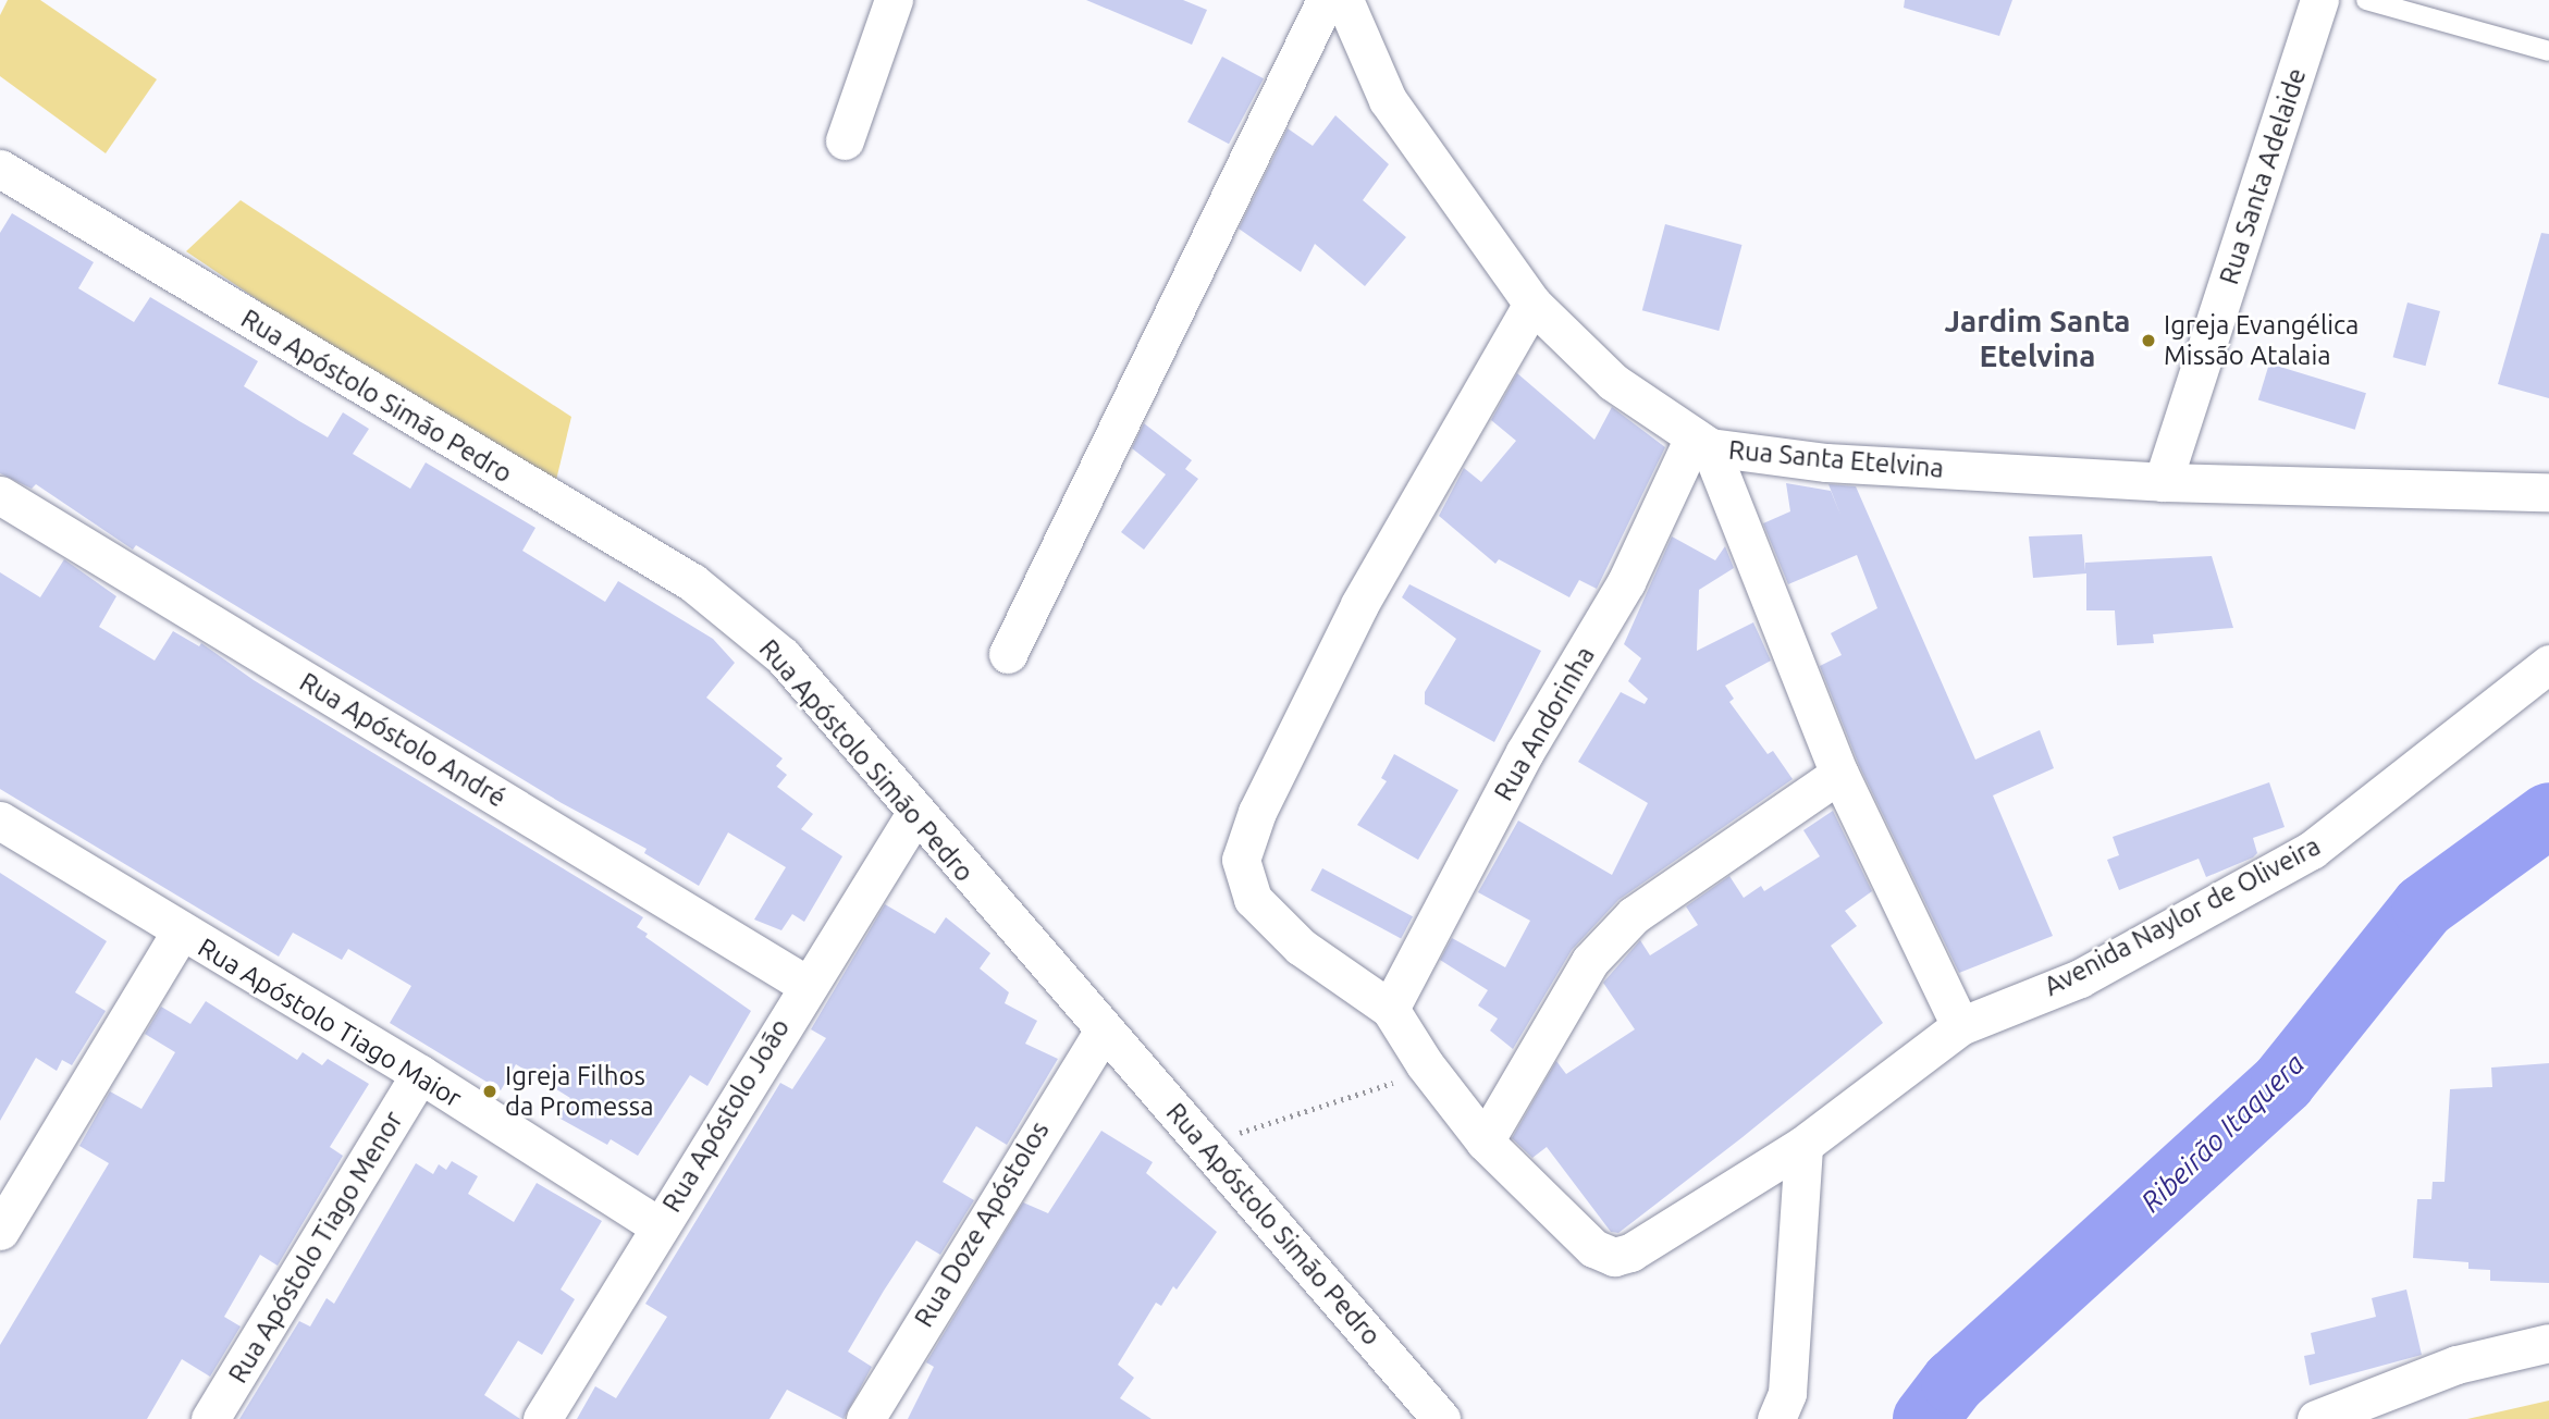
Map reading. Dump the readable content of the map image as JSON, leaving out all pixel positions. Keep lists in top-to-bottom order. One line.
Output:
{"streets":{"street":["Rua Santa Adelaide","Rua Apóstolo Simão Pedro","Rua Santa Etelvina","Rua Andorinha","Rua Apóstolo André","Avenida Naylor de Oliveira","Rua Apóstolo Tiago Maior","Rua Apóstolo João","Rua Doze Apóstolos","Rua Apóstolo Tiago Menor"]},"crossings":[["Rua Santa Adelaide","Rua Santa Etelvina"],["Rua Apóstolo Simão Pedro","Rua Apóstolo João"],["Rua Apóstolo Simão Pedro","Rua Doze Apóstolos"],["Rua Santa Etelvina","Rua Andorinha"],["Rua Apóstolo André","Rua Apóstolo João"],["Rua Apóstolo Tiago Maior","Rua Apóstolo João"],["Rua Apóstolo Tiago Maior","Rua Apóstolo Tiago Menor"]],"districts":["Jardim Santa Etelvina"],"water":["Ribeirão Itaquera"],"places":["Igreja Evangélica Missão Atalaia","Igreja Filhos da Promessa"]}
